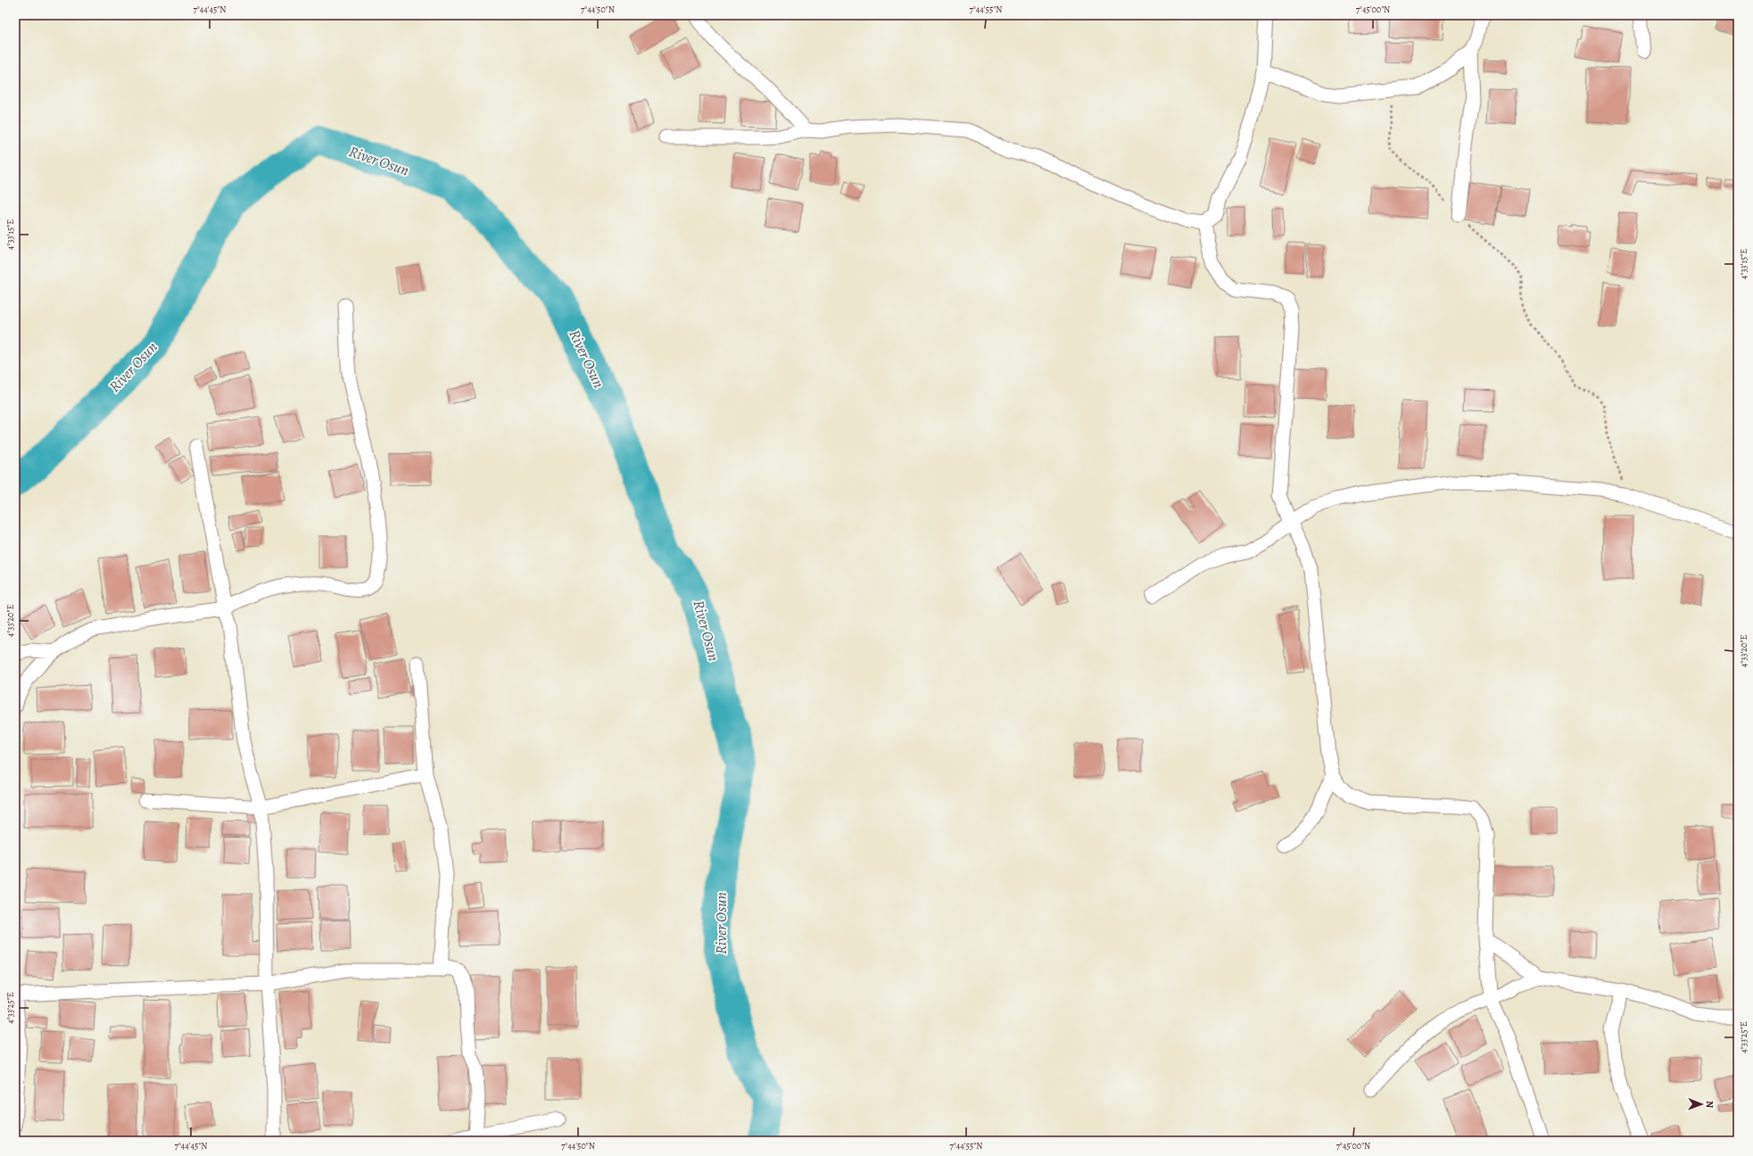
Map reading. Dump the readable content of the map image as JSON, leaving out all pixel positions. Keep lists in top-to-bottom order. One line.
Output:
{"water":["River Osun"],"north":"right","coordinates":["7°44'45\"N","7°44'50\"N","7°44'55\"N","7°45'00\"N","4°33'15\"E","4°33'20\"E","4°33'25\"E"]}
